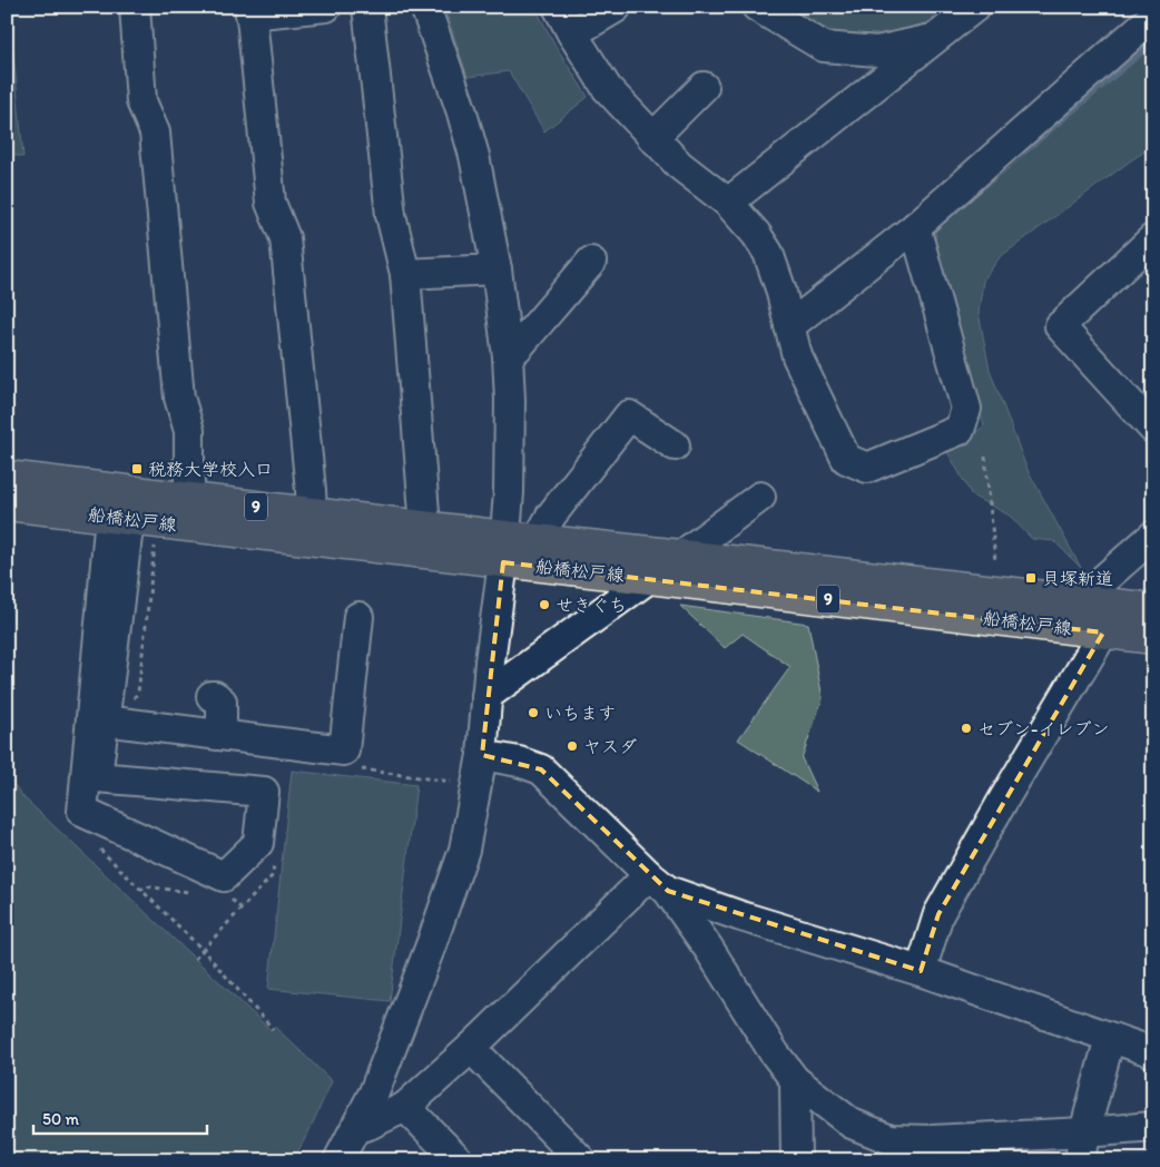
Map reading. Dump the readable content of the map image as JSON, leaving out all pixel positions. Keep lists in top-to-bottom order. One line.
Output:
{"streets":{"main road":["9","船橋松戸線"]},"places":{"transit":["税務大学校入口","貝塚新道"],"other":["せきぐち","いちます","セブン-イレブン","ヤスダ"]},"scale_bar":"50 m"}
